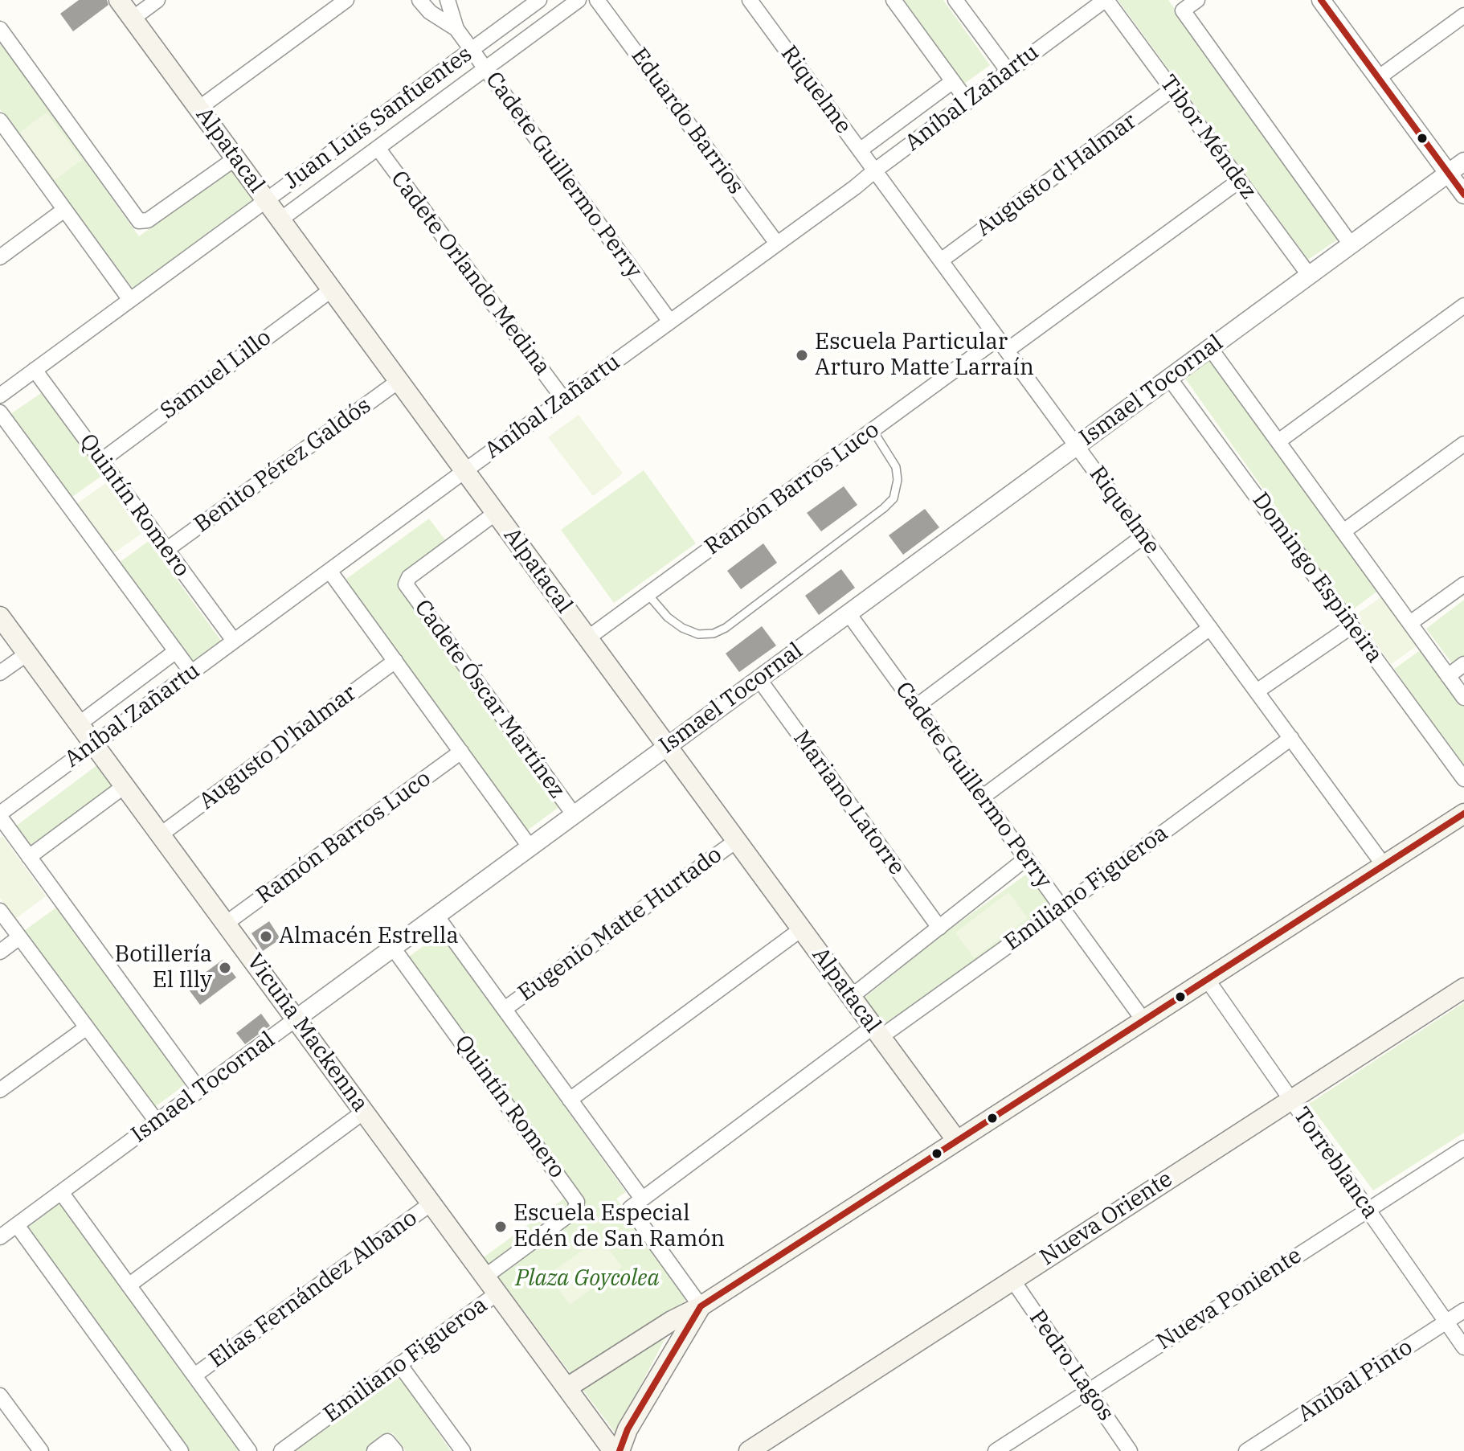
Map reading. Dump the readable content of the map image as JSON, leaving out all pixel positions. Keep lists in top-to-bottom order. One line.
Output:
{"streets":{"main road":["Alpatacal","Vicuña Mackenna","Nueva Oriente"],"street":["Riquelme","Aníbal Zañartu","Juan Luis Sanfuentes","Eduardo Barrios","Tibor Méndez","Cadete Guillermo Perry","Augusto d'Halmar","Cadete Orlando Medina","Samuel Lillo","Ismael Tocornal","Benito Pérez Galdós","Ramón Barros Luco","Quintín Romero","Domingo Espiñeira","Cadete Óscar Martínez","Augusto D'halmar","Mariano Latorre","Emiliano Figueroa","Eugenio Matte Hurtado","Torreblanca","Elías Fernández Albano","Nueva Poniente","Pedro Lagos","Aníbal Pinto"]},"crossings":[["Riquelme","Aníbal Zañartu"],["Riquelme","Augusto d'Halmar"],["Riquelme","Ismael Tocornal"],["Riquelme","Ramón Barros Luco"],["Riquelme","Emiliano Figueroa"],["Aníbal Zañartu","Eduardo Barrios"],["Aníbal Zañartu","Tibor Méndez"],["Aníbal Zañartu","Alpatacal"],["Aníbal Zañartu","Cadete Guillermo Perry"],["Aníbal Zañartu","Cadete Orlando Medina"],["Aníbal Zañartu","Quintín Romero"],["Aníbal Zañartu","Vicuña Mackenna"],["Juan Luis Sanfuentes","Alpatacal"],["Juan Luis Sanfuentes","Cadete Guillermo Perry"],["Juan Luis Sanfuentes","Cadete Orlando Medina"],["Juan Luis Sanfuentes","Quintín Romero"],["Tibor Méndez","Augusto d'Halmar"],["Tibor Méndez","Ismael Tocornal"],["Tibor Méndez","Ramón Barros Luco"],["Alpatacal","Samuel Lillo"],["Alpatacal","Ismael Tocornal"],["Alpatacal","Benito Pérez Galdós"],["Alpatacal","Ramón Barros Luco"],["Alpatacal","Cadete Óscar Martínez"],["Alpatacal","Emiliano Figueroa"],["Alpatacal","Eugenio Matte Hurtado"],["Cadete Guillermo Perry","Ismael Tocornal"],["Cadete Guillermo Perry","Emiliano Figueroa"],["Samuel Lillo","Quintín Romero"],["Ismael Tocornal","Quintín Romero"],["Ismael Tocornal","Domingo Espiñeira"],["Ismael Tocornal","Cadete Óscar Martínez"],["Ismael Tocornal","Mariano Latorre"],["Ismael Tocornal","Vicuña Mackenna"],["Benito Pérez Galdós","Quintín Romero"],["Ramón Barros Luco","Vicuña Mackenna"],["Quintín Romero","Vicuña Mackenna"],["Augusto D'halmar","Vicuña Mackenna"],["Emiliano Figueroa","Vicuña Mackenna"],["Vicuña Mackenna","Elías Fernández Albano"],["Torreblanca","Nueva Oriente"],["Torreblanca","Nueva Poniente"],["Torreblanca","Aníbal Pinto"],["Nueva Oriente","Pedro Lagos"],["Nueva Poniente","Pedro Lagos"]],"parks":["Plaza Goycolea"],"places":["Escuela Particular Arturo Matte Larraín","Almacén Estrella","Botillería El Illy","Escuela Especial Edén de San Ramón"]}
